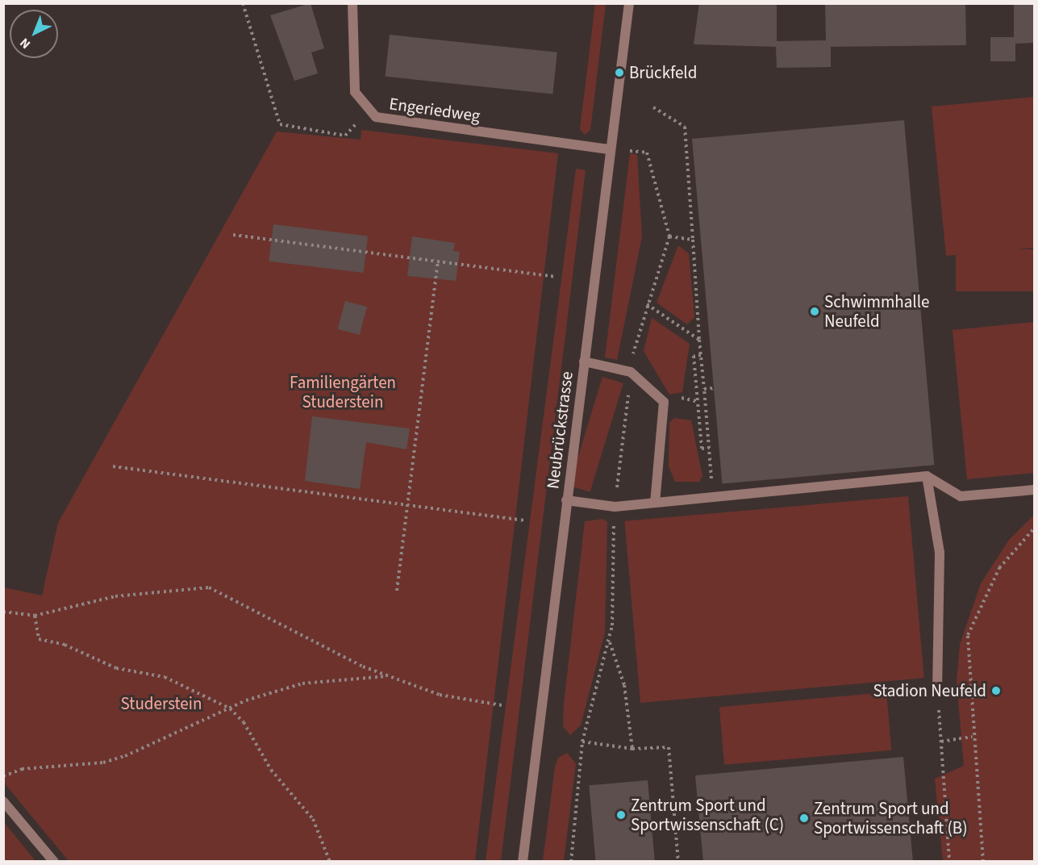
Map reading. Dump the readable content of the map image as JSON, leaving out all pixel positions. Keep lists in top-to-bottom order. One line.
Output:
{"streets":{"street":["Engeriedweg","Neubrückstrasse"]},"crossings":[["Engeriedweg","Neubrückstrasse"]],"parks":["Familiengärten Studerstein","Studerstein"],"places":["Brückfeld","Schwimmhalle Neufeld","Stadion Neufeld","Zentrum Sport und Sportwissenschaft (C)","Zentrum Sport und Sportwissenschaft (B)"],"north":"bottom left"}
